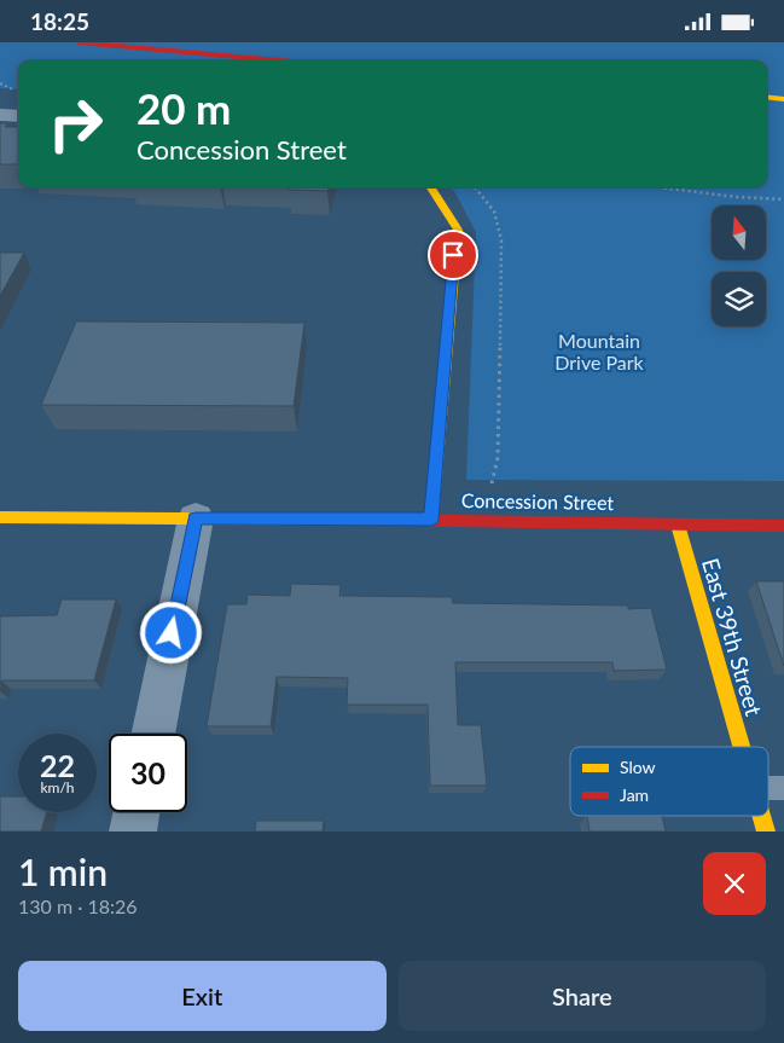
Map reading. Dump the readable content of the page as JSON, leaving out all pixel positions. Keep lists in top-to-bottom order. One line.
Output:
{"streets":{"main road":["Concession Street","East 39th Street"]},"crossings":[["Concession Street","East 39th Street"]],"parks":["Mountain Drive Park"],"legend":["Slow","Jam"],"north":"top","page":{"status":"18:25","turn":["20 m","Concession Street"],"speed":"22 km/h","limit":"30","heading":["1 min","130 m · 18:26"],"buttons":["Exit","Share"]}}
